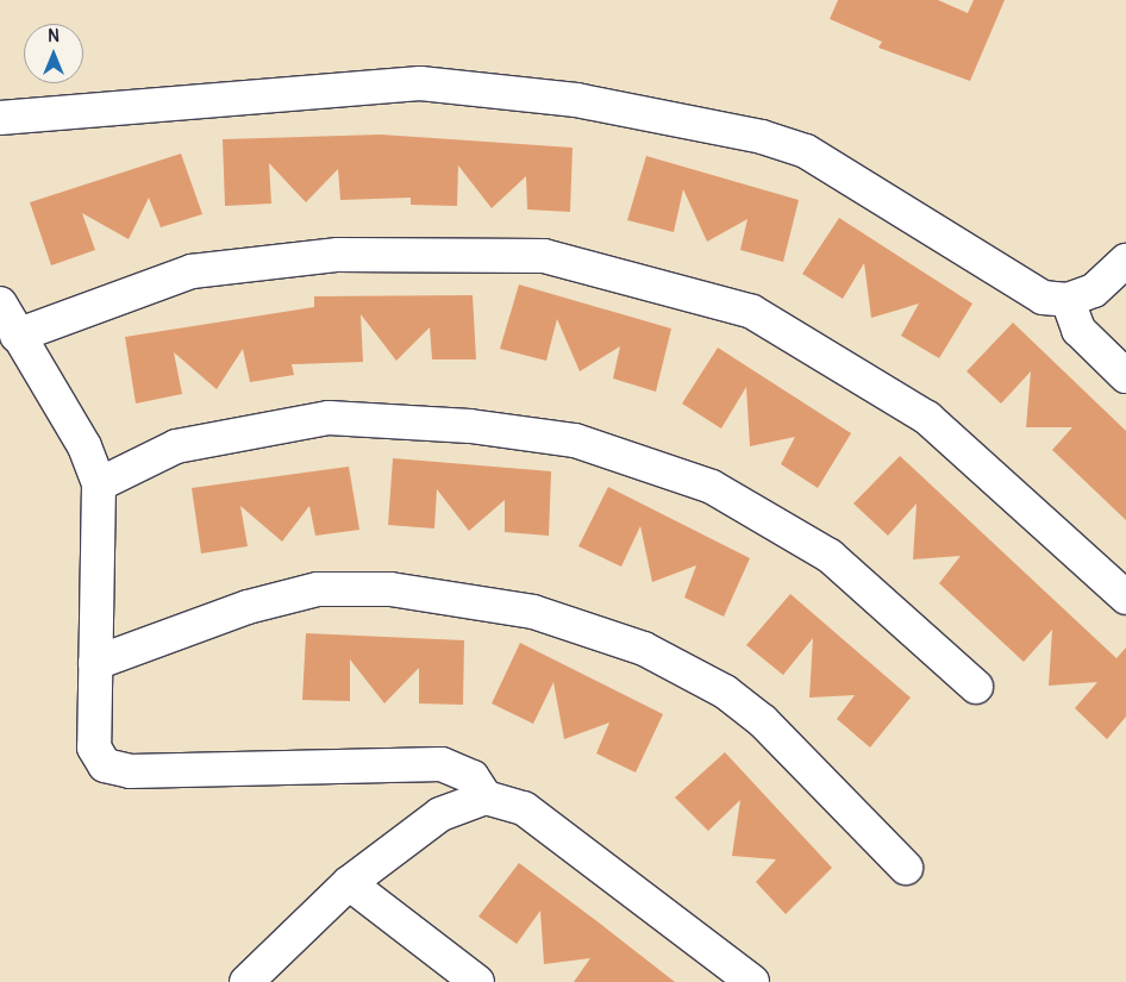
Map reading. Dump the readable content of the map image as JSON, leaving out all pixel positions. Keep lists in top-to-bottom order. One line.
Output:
{"north":"top"}
